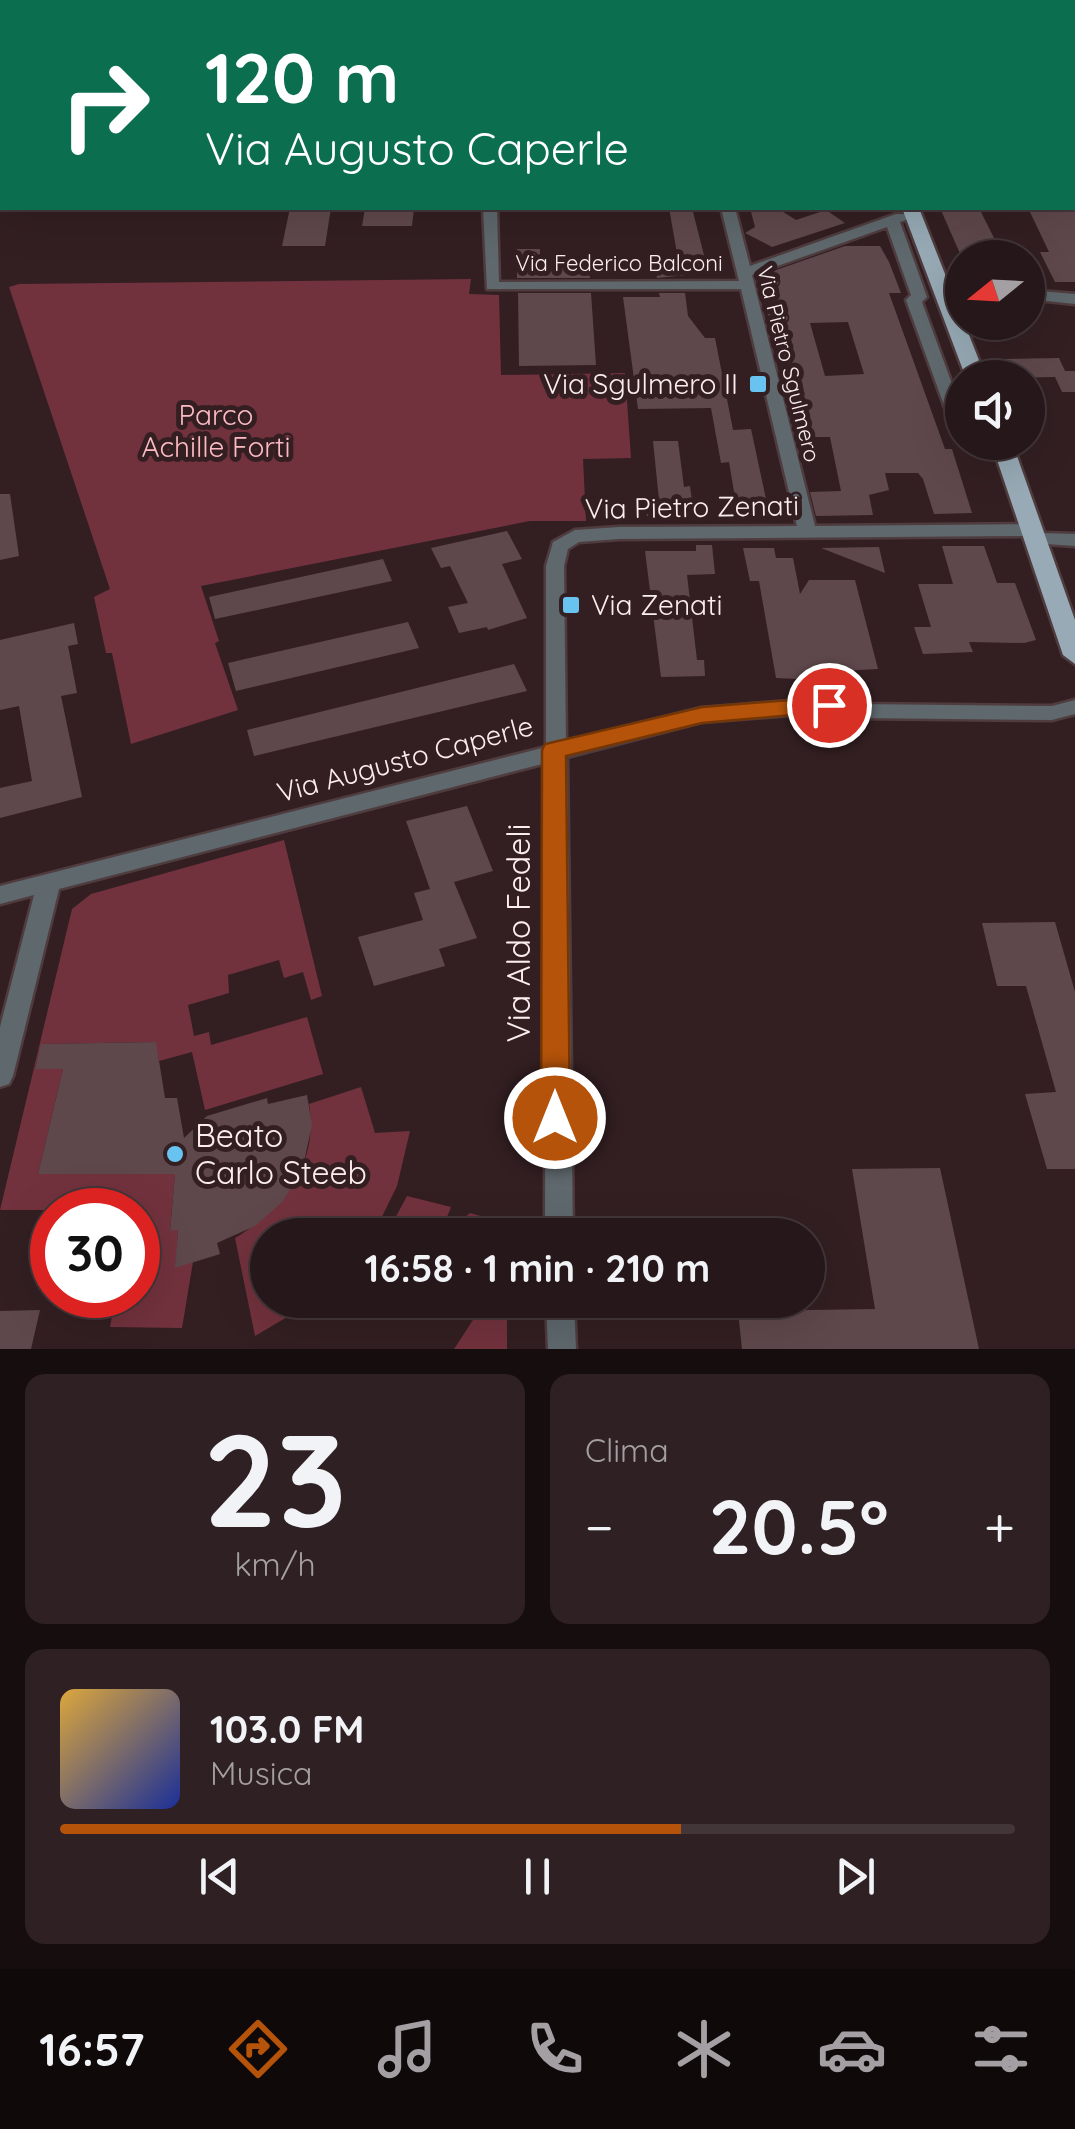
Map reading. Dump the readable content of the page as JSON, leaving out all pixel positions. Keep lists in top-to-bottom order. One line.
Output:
{"streets":{"street":["Via Federico Balconi","Via Pietro Sgulmero","Via Pietro Zenati","Via Augusto Caperle","Via Aldo Fedeli"]},"crossings":[["Via Federico Balconi","Via Pietro Sgulmero"],["Via Pietro Sgulmero","Via Pietro Zenati"],["Via Pietro Zenati","Via Augusto Caperle"],["Via Pietro Zenati","Via Aldo Fedeli"],["Via Augusto Caperle","Via Aldo Fedeli"]],"parks":["Parco Achille Forti"],"places":{"transit":["Via Sgulmero II","Via Zenati"],"other":["Beato Carlo Steeb"]},"north":"left","page":{"turn":["120 m","Via Augusto Caperle"],"limit":"30","trip":"16:58 · 1 min · 210 m","tile":[["23","km/h"],"Clima"],"heat":["−","20.5°","+"],"song":["103.0 FM","Musica"],"tabs":"16:57"}}
